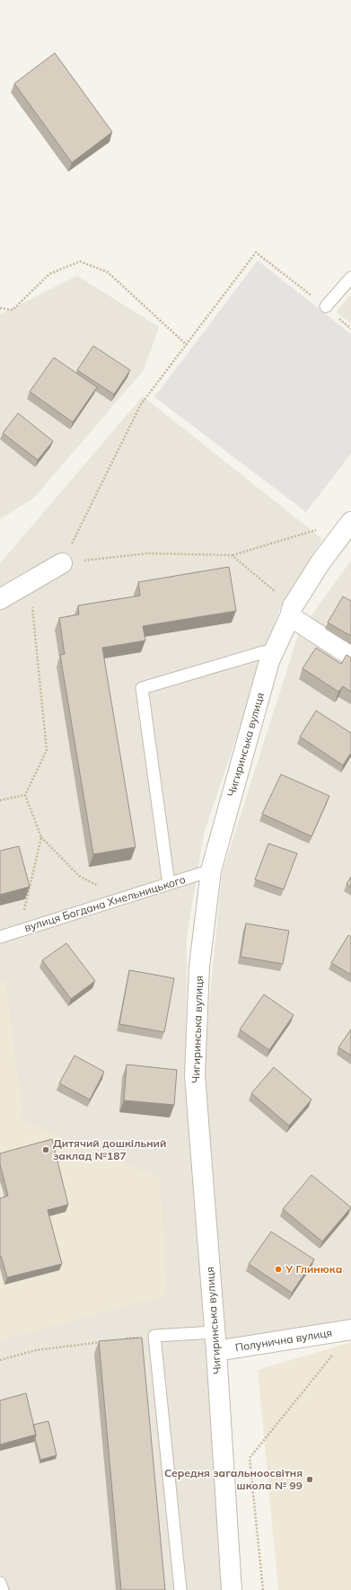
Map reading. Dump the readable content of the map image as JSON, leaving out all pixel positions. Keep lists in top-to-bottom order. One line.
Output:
{"streets":{"street":["Чигиринська вулиця","Полунична вулиця"],"lane":["вулиця Богдана Хмельницького"]},"crossings":[["Чигиринська вулиця","вулиця Богдана Хмельницького"],["Чигиринська вулиця","Полунична вулиця"]],"places":["Дитячий дошкільний заклад №187","У Глинюка","Середня загальноосвітня школа № 99"]}
